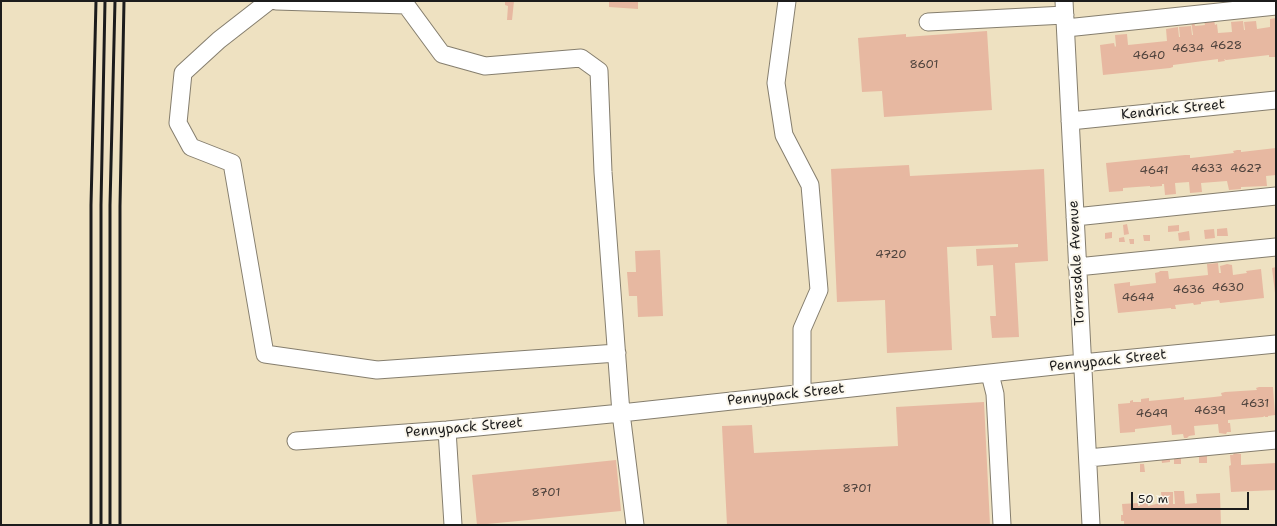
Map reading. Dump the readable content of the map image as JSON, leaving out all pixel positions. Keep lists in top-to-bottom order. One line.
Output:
{"streets":{"street":["Kendrick Street","Torresdale Avenue","Pennypack Street"]},"crossings":[["Kendrick Street","Torresdale Avenue"],["Torresdale Avenue","Pennypack Street"]],"house_numbers":["4628","4634","4640","8601","4633","4627","4641","4720","4630","4636","4644","4631","4639","4649","8701","8701"],"scale_bar":"50 m"}
